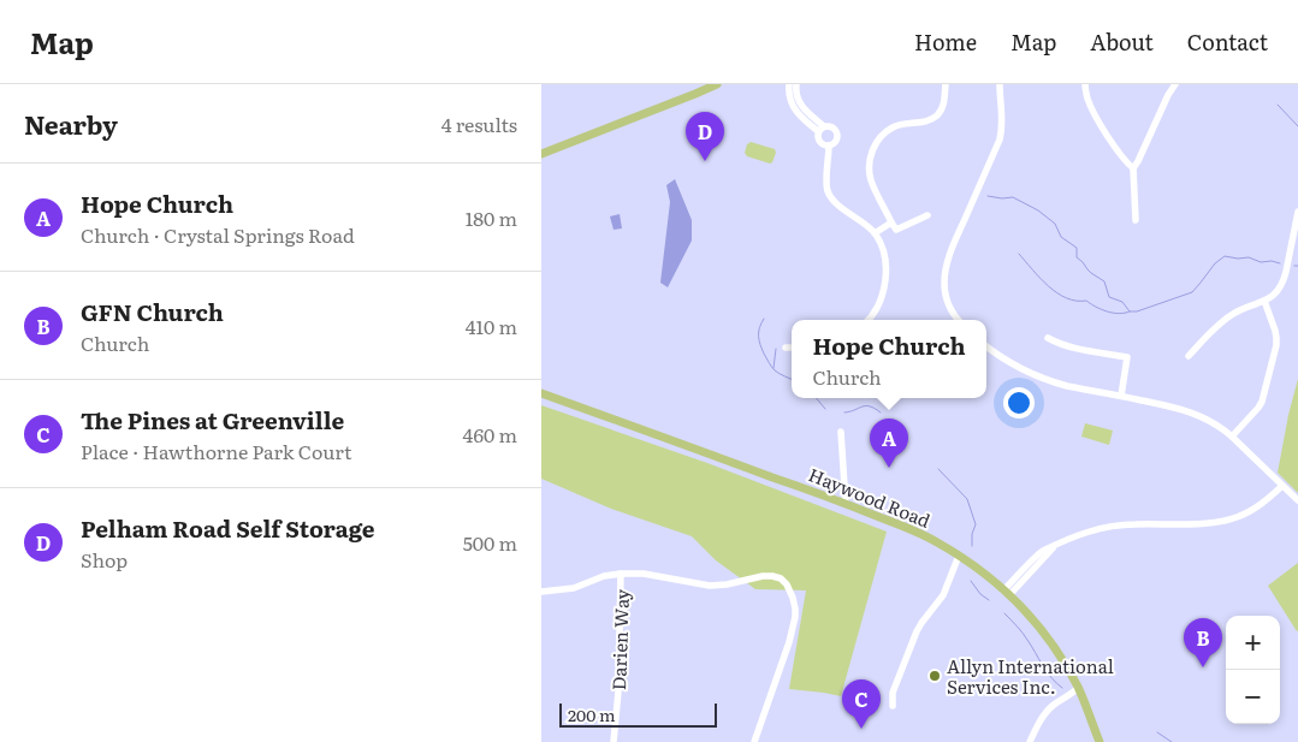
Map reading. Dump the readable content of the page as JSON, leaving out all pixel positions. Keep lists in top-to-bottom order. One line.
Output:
{"streets":{"main road":["Haywood Road"],"street":["Darien Way"]},"places":["Allyn International Services Inc."],"scale_bar":"200 m","page":{"header":"Map","nav":["Home","Map","About","Contact"],"heading":["Nearby","4 results"],"pins":["D","A","B","C"],"list":[{"mark":"A","name":"Hope Church","note":"Church · Crystal Springs Road","value":"180 m"},{"mark":"B","name":"GFN Church","note":"Church","value":"410 m"},{"mark":"C","name":"The Pines at Greenville","note":"Place · Hawthorne Park Court","value":"460 m"},{"mark":"D","name":"Pelham Road Self Storage","note":"Shop","value":"500 m"}],"popup":["Hope Church","Church"],"map_buttons":["+","−"],"scale":"200 m"}}
